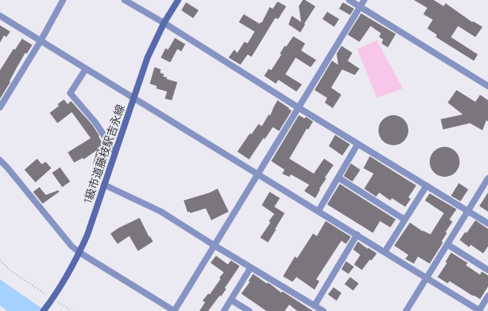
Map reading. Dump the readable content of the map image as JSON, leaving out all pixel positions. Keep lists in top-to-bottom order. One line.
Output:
{"streets":{"street":["1級市道藤枝駅吉永線"]}}
